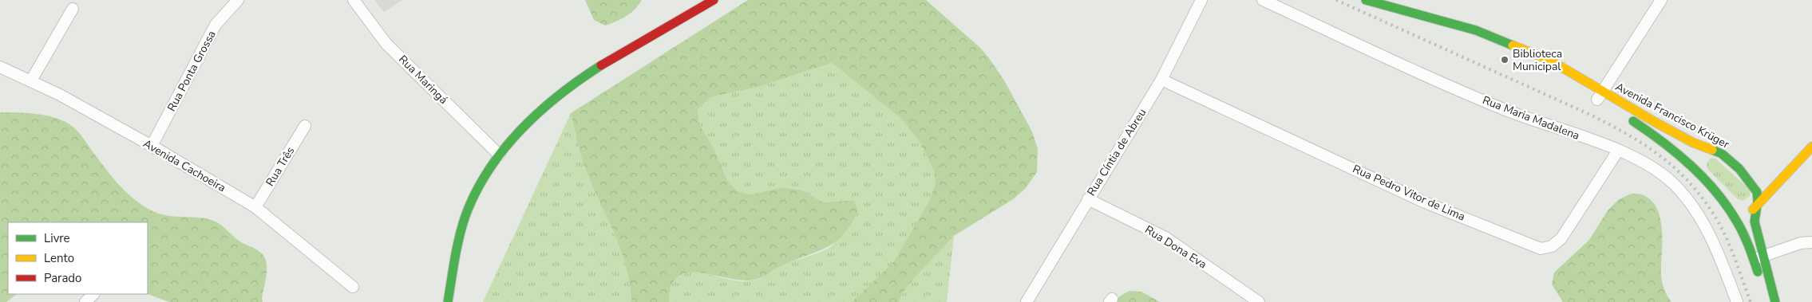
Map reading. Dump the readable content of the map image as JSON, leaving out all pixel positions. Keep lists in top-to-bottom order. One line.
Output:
{"streets":{"main road":["Avenida Francisco Krüger"],"street":["Rua Ponta Grossa","Rua Maringá","Rua Maria Madalena","Rua Cíntia de Abreu","Avenida Cachoeira","Rua Três","Rua Pedro Vitor de Lima","Rua Dona Eva"]},"crossings":[["Rua Ponta Grossa","Avenida Cachoeira"],["Rua Maria Madalena","Rua Pedro Vitor de Lima"],["Rua Cíntia de Abreu","Rua Pedro Vitor de Lima"],["Rua Cíntia de Abreu","Rua Dona Eva"],["Avenida Cachoeira","Rua Três"]],"places":["Biblioteca Municipal"],"legend":["Livre","Lento","Parado"]}
